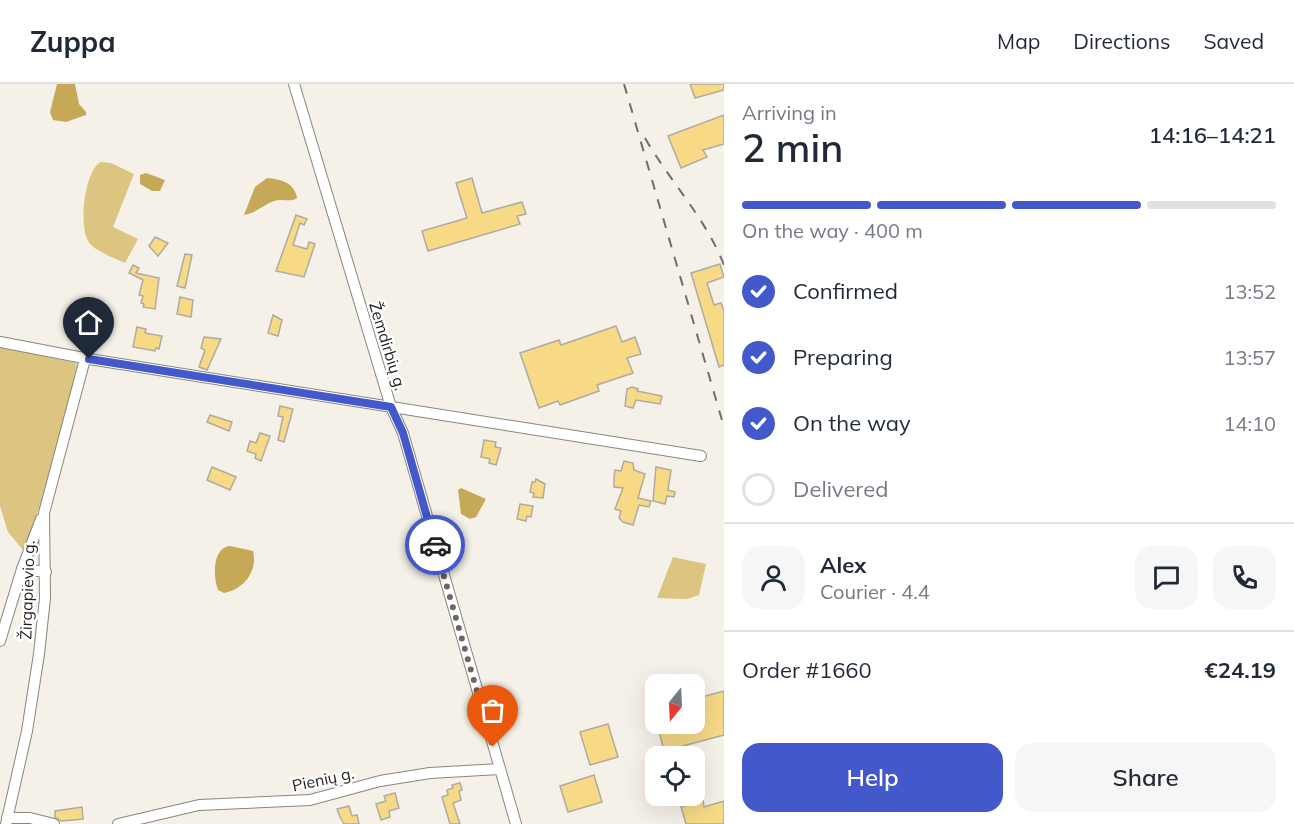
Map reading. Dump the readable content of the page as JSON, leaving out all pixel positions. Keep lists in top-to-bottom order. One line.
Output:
{"streets":{"street":["Žemdirbių g.","Žirgapievio g.","Pienių g."]},"crossings":[["Žemdirbių g.","Pienių g."]],"north":"bottom","page":{"header":"Zuppa","nav":["Map","Directions","Saved"],"heading":["2 min","Arriving in","14:16–14:21"],"panel":["Alex","Courier · 4.4","Order #1660","€24.19"],"bar":"On the way · 400 m","list":[["Confirmed","13:52"],["Preparing","13:57"],["On the way","14:10"],"Delivered"],"buttons":["Help","Share"]}}
